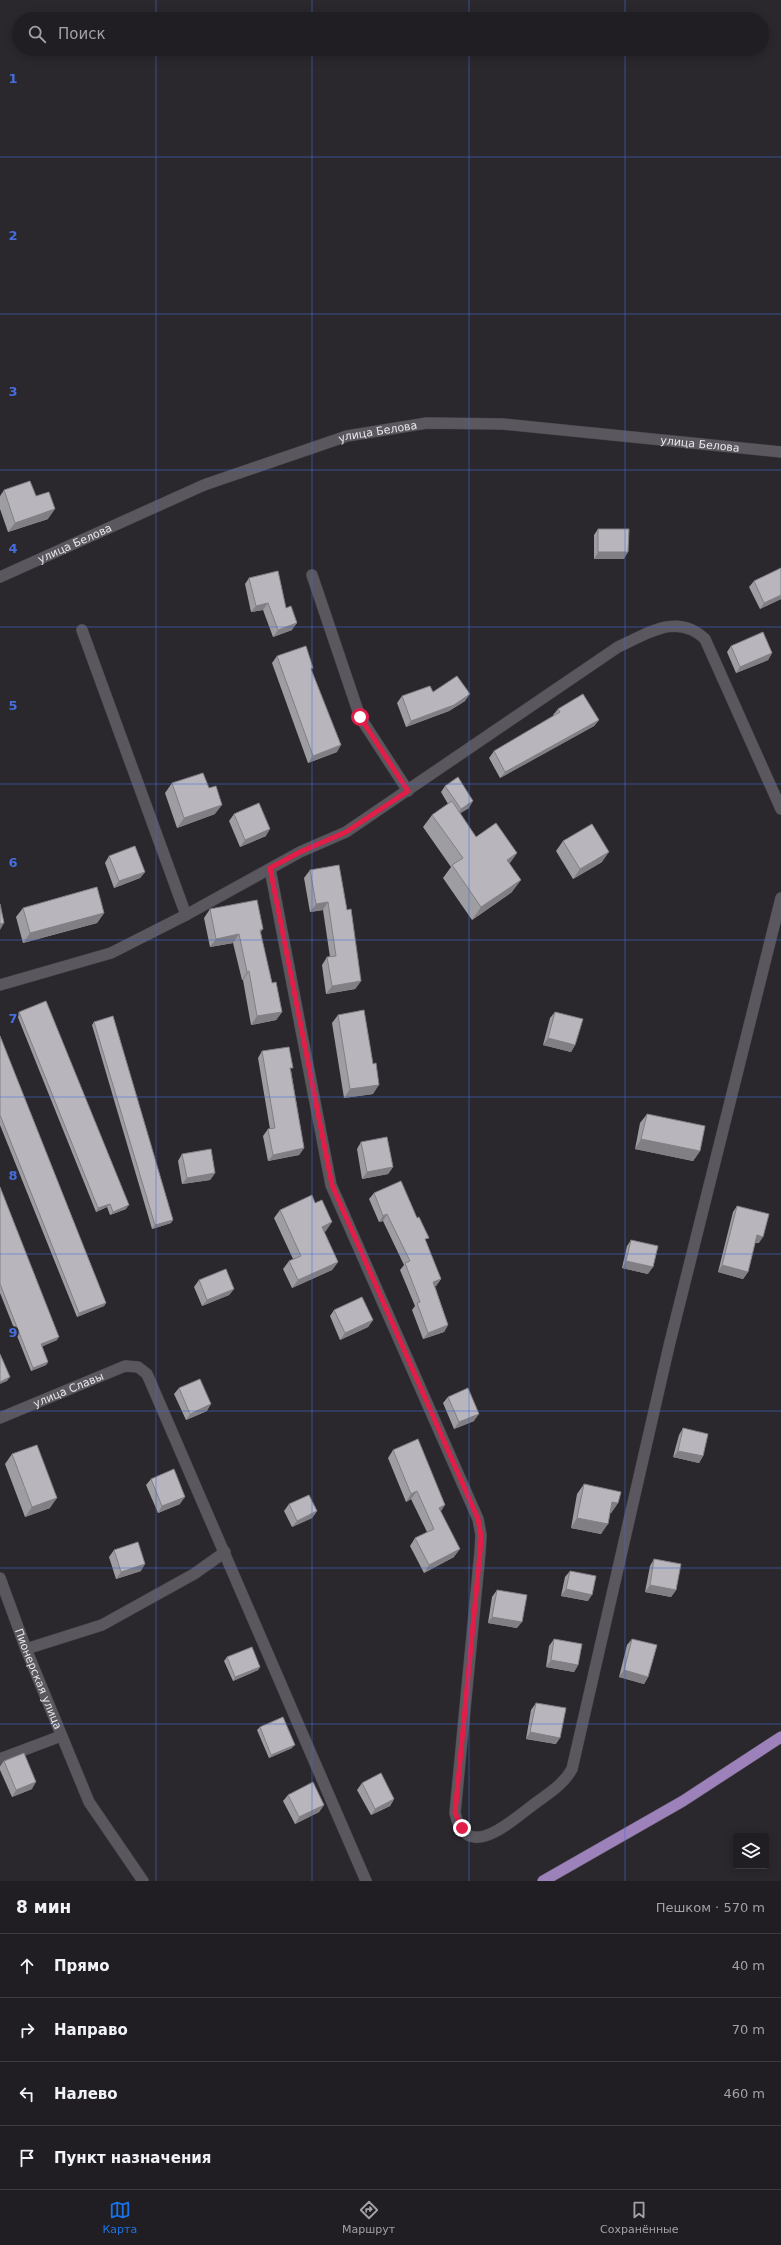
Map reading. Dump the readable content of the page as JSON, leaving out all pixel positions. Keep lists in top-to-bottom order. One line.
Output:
{"streets":{"street":["улица Белова","улица Славы","Пионерская улица"]},"page":{"search":"Поиск","heading":["8 мин","Пешком · 570 m"],"list":[["Прямо","40 m"],["Направо","70 m"],["Налево","460 m"],"Пункт назначения"],"nav":["Карта","Маршрут","Сохранённые"]},"grid":{"rows":["1","2","3","4","5","6","7","8","9"]}}
